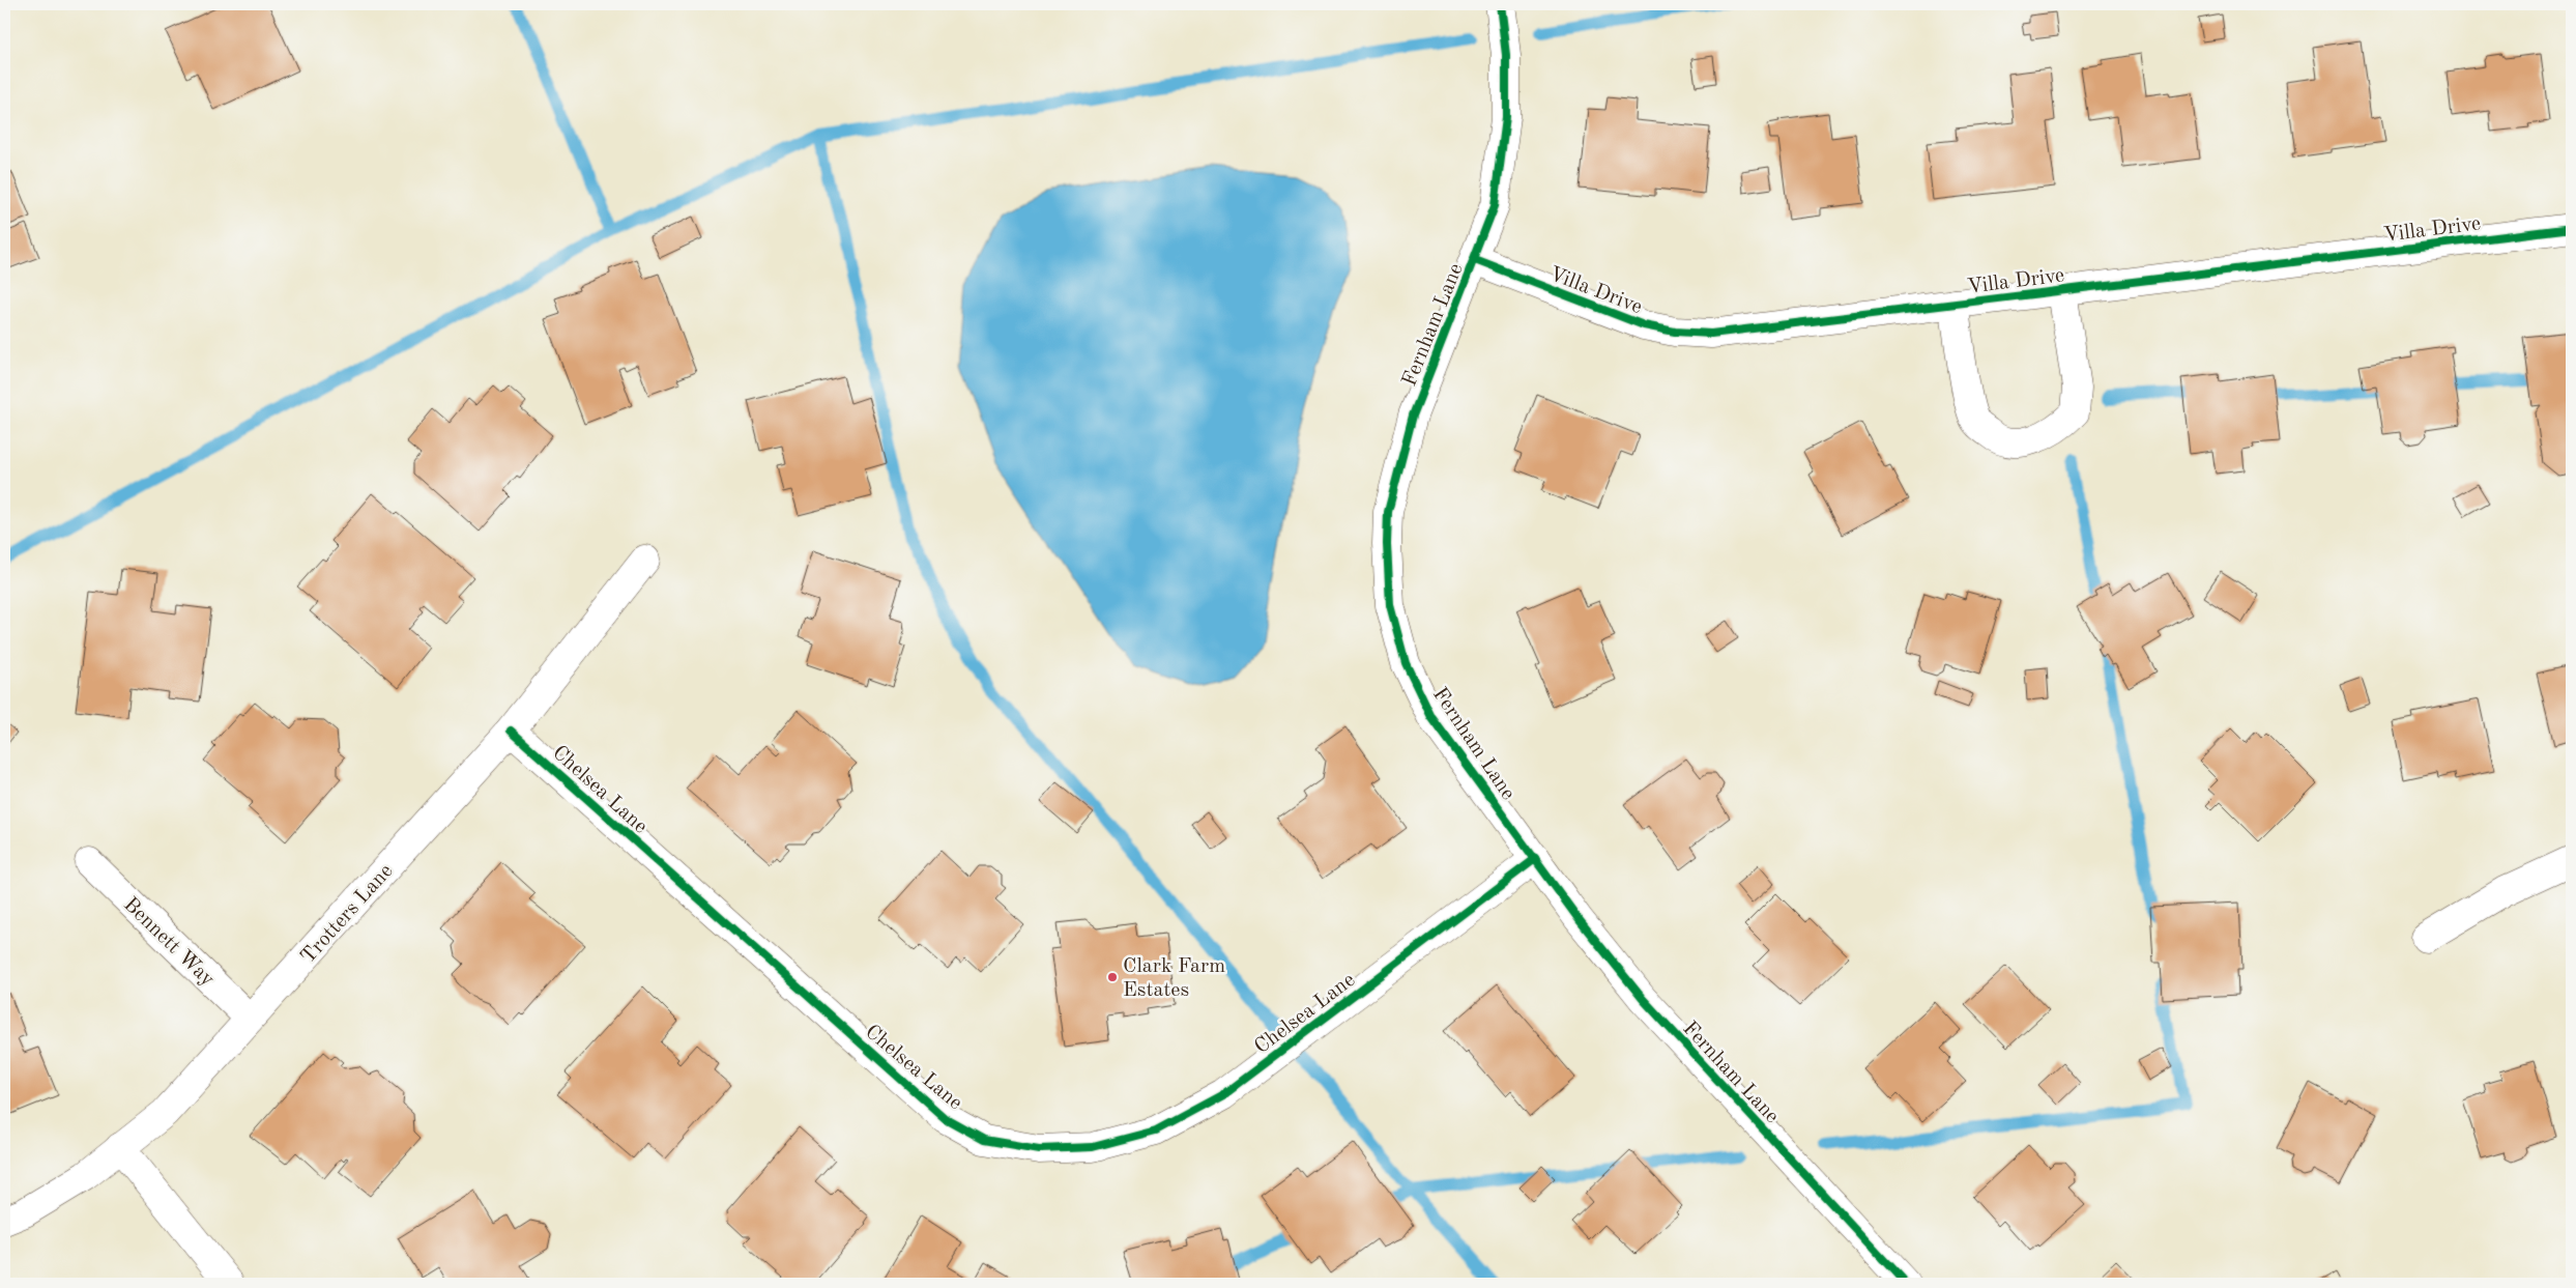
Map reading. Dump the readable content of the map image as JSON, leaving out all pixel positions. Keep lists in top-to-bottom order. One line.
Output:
{"streets":{"street":["Villa Drive","Fernham Lane","Chelsea Lane","Trotters Lane","Bennett Way"]},"crossings":[["Villa Drive","Fernham Lane"],["Fernham Lane","Chelsea Lane"],["Chelsea Lane","Trotters Lane"],["Trotters Lane","Bennett Way"]],"places":["Clark Farm Estates"]}
